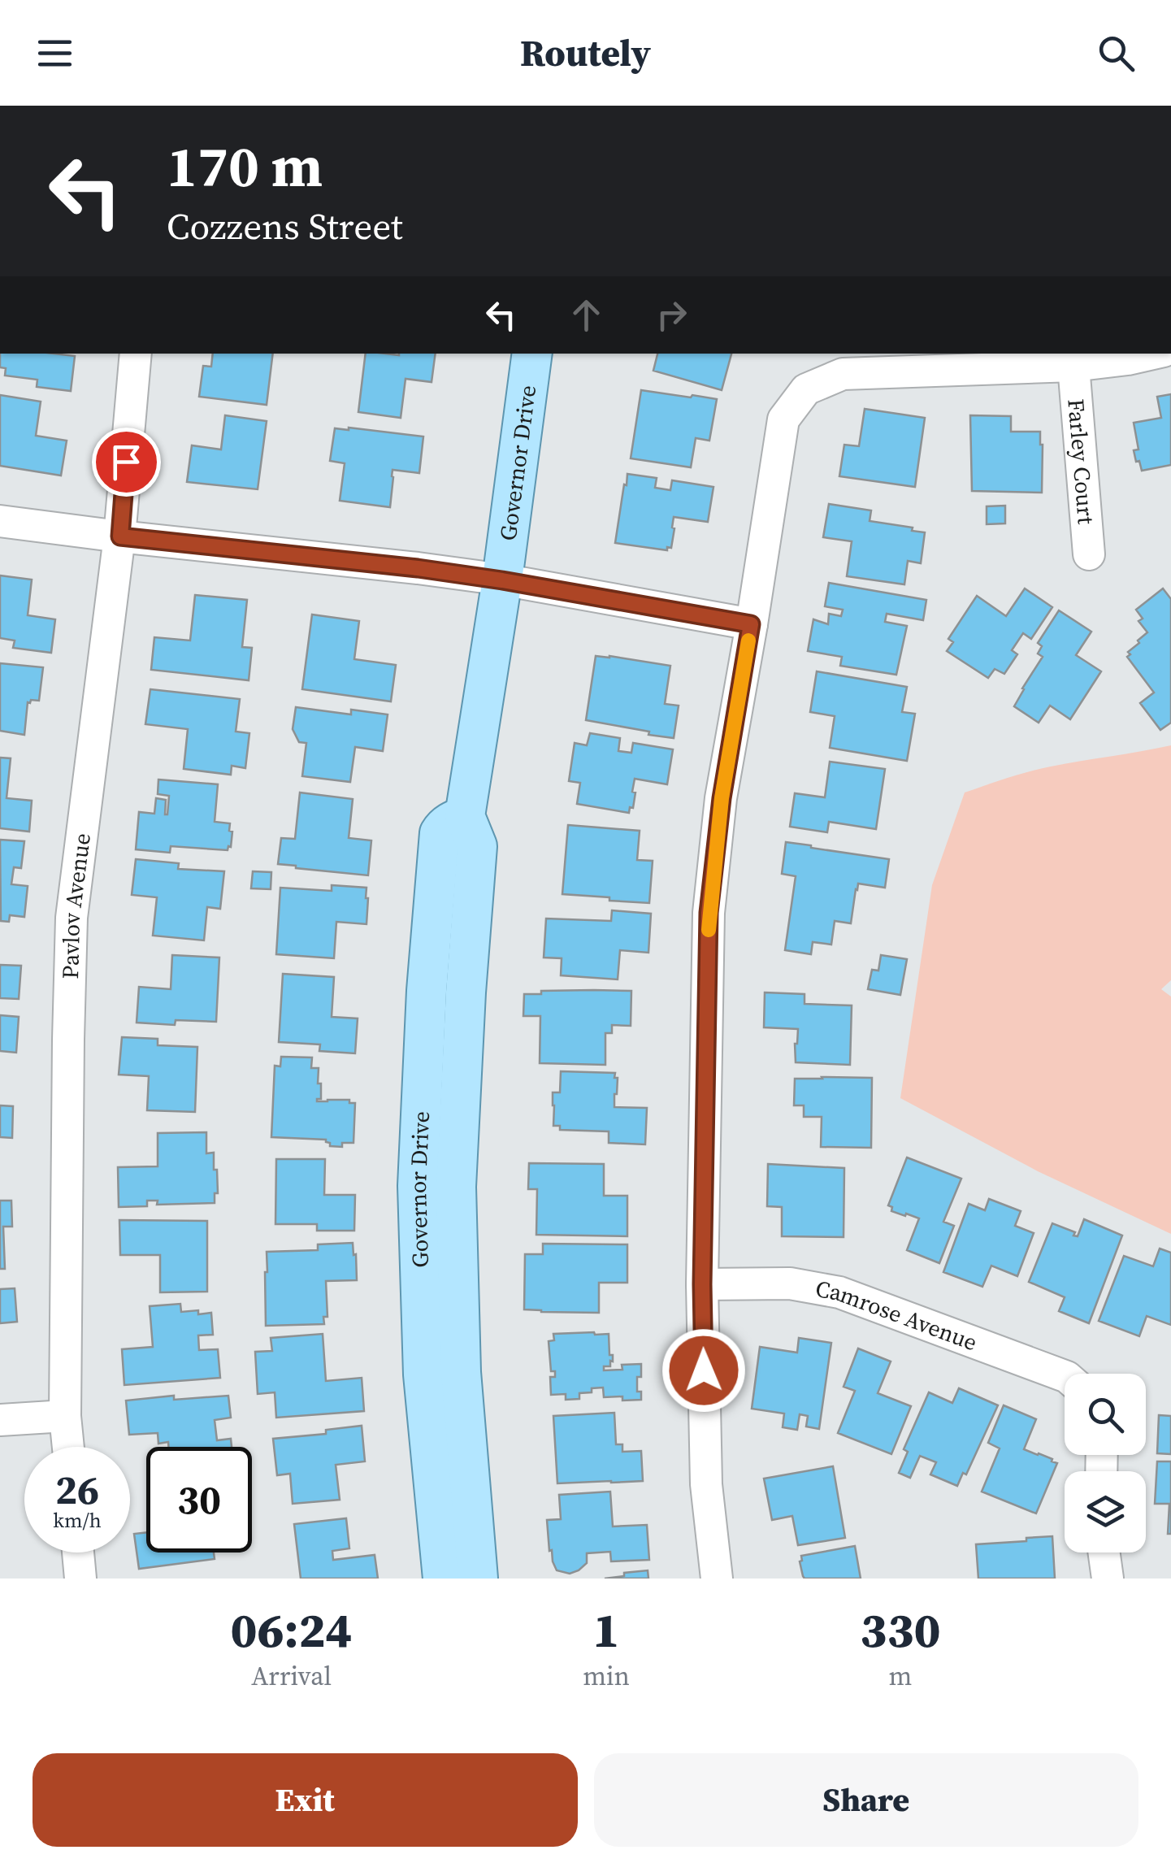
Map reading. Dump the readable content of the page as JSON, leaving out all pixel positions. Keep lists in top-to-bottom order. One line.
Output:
{"streets":{"main road":["Governor Drive"],"street":["Farley Court","Pavlov Avenue","Camrose Avenue"]},"page":{"header":"Routely","turn":["170 m","Cozzens Street"],"speed":"26 km/h","limit":"30","eta":["06:24","Arrival","1","min","330","m"],"buttons":["Exit","Share"]}}
